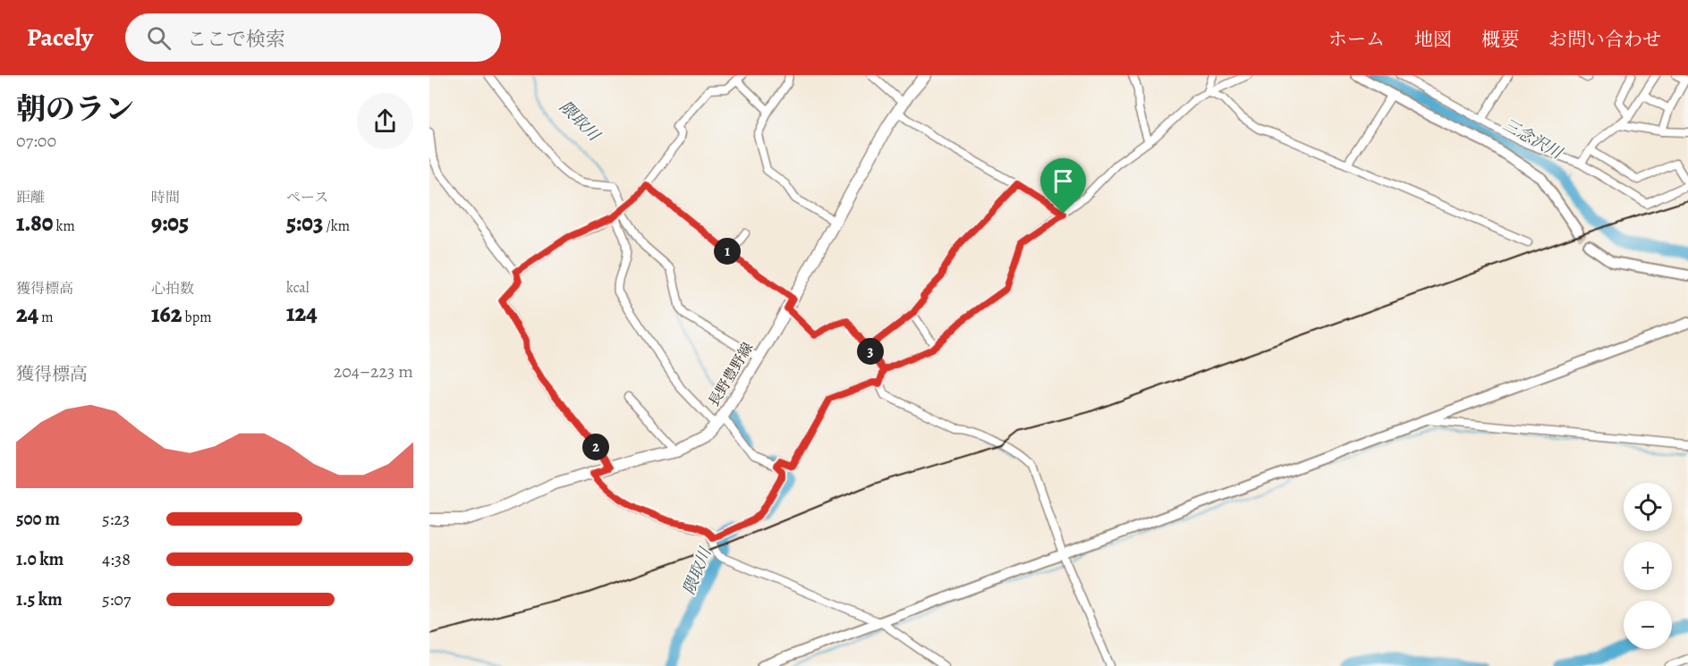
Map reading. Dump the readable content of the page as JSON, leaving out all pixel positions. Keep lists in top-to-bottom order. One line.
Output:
{"streets":{"main road":["長野豊野線"]},"water":["隈取川","三念沢川"],"page":{"header":"Pacely","search":"ここで検索","nav":["ホーム","地図","概要","お問い合わせ"],"heading":["朝のラン","07:00"],"stats":[["距離","1.80 km"],["時間","9:05"],["ペース","5:03 /km"],["獲得標高","24 m"],["心拍数","162 bpm"],["kcal","124"]],"pins":["1","3","2"],"chart":["獲得標高","204–223 m"],"map_buttons":["+","−"],"list":[{"name":"500 m","note":"5:23"},{"name":"1.0 km","note":"4:38"},{"name":"1.5 km","note":"5:07"}]}}
